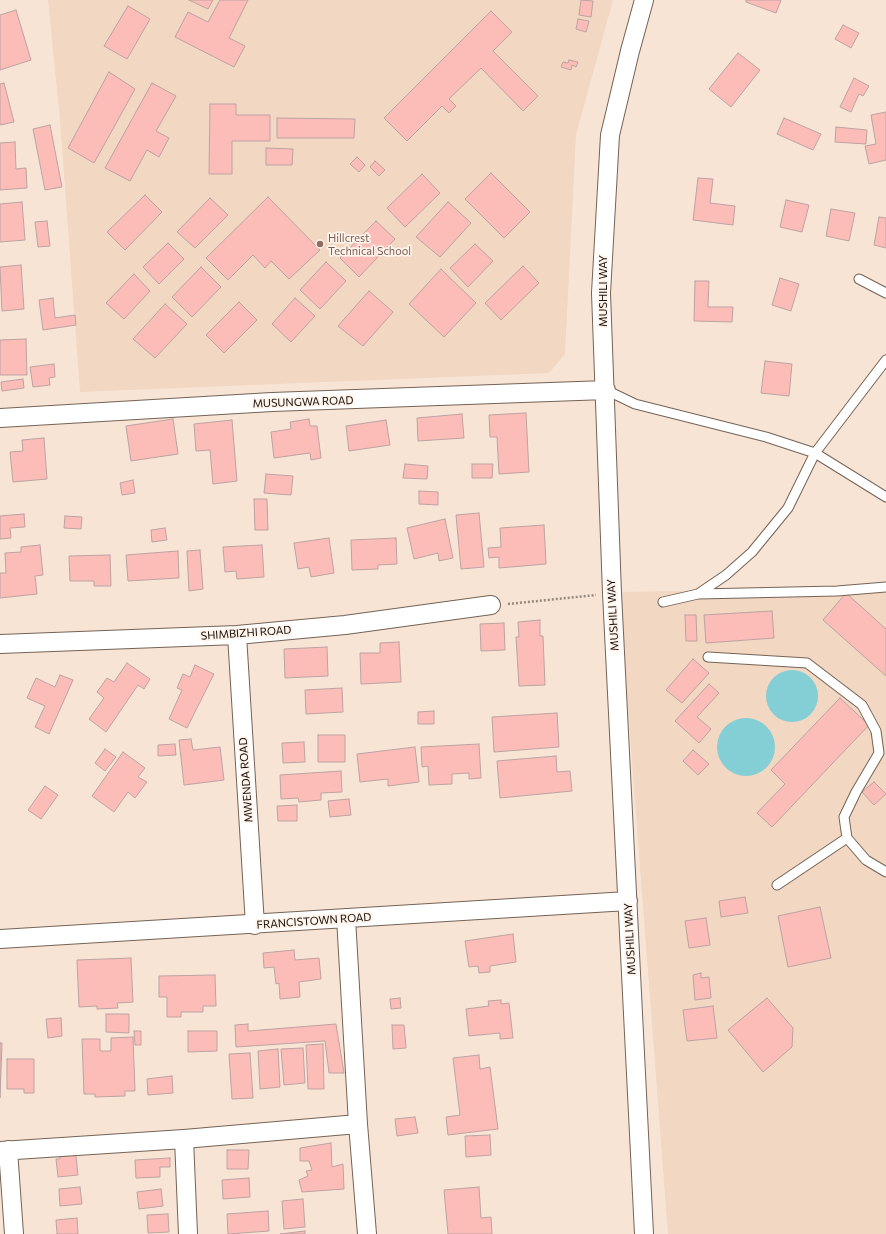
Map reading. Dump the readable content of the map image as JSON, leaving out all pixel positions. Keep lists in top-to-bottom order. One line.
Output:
{"streets":{"street":["MUSHILI WAY","MUSUNGWA ROAD","SHIMBIZHI ROAD","MWENDA ROAD","FRANCISTOWN ROAD"]},"crossings":[["MUSHILI WAY","MUSUNGWA ROAD"],["MUSHILI WAY","FRANCISTOWN ROAD"],["SHIMBIZHI ROAD","MWENDA ROAD"],["MWENDA ROAD","FRANCISTOWN ROAD"]],"places":["Hillcrest Technical School"]}
